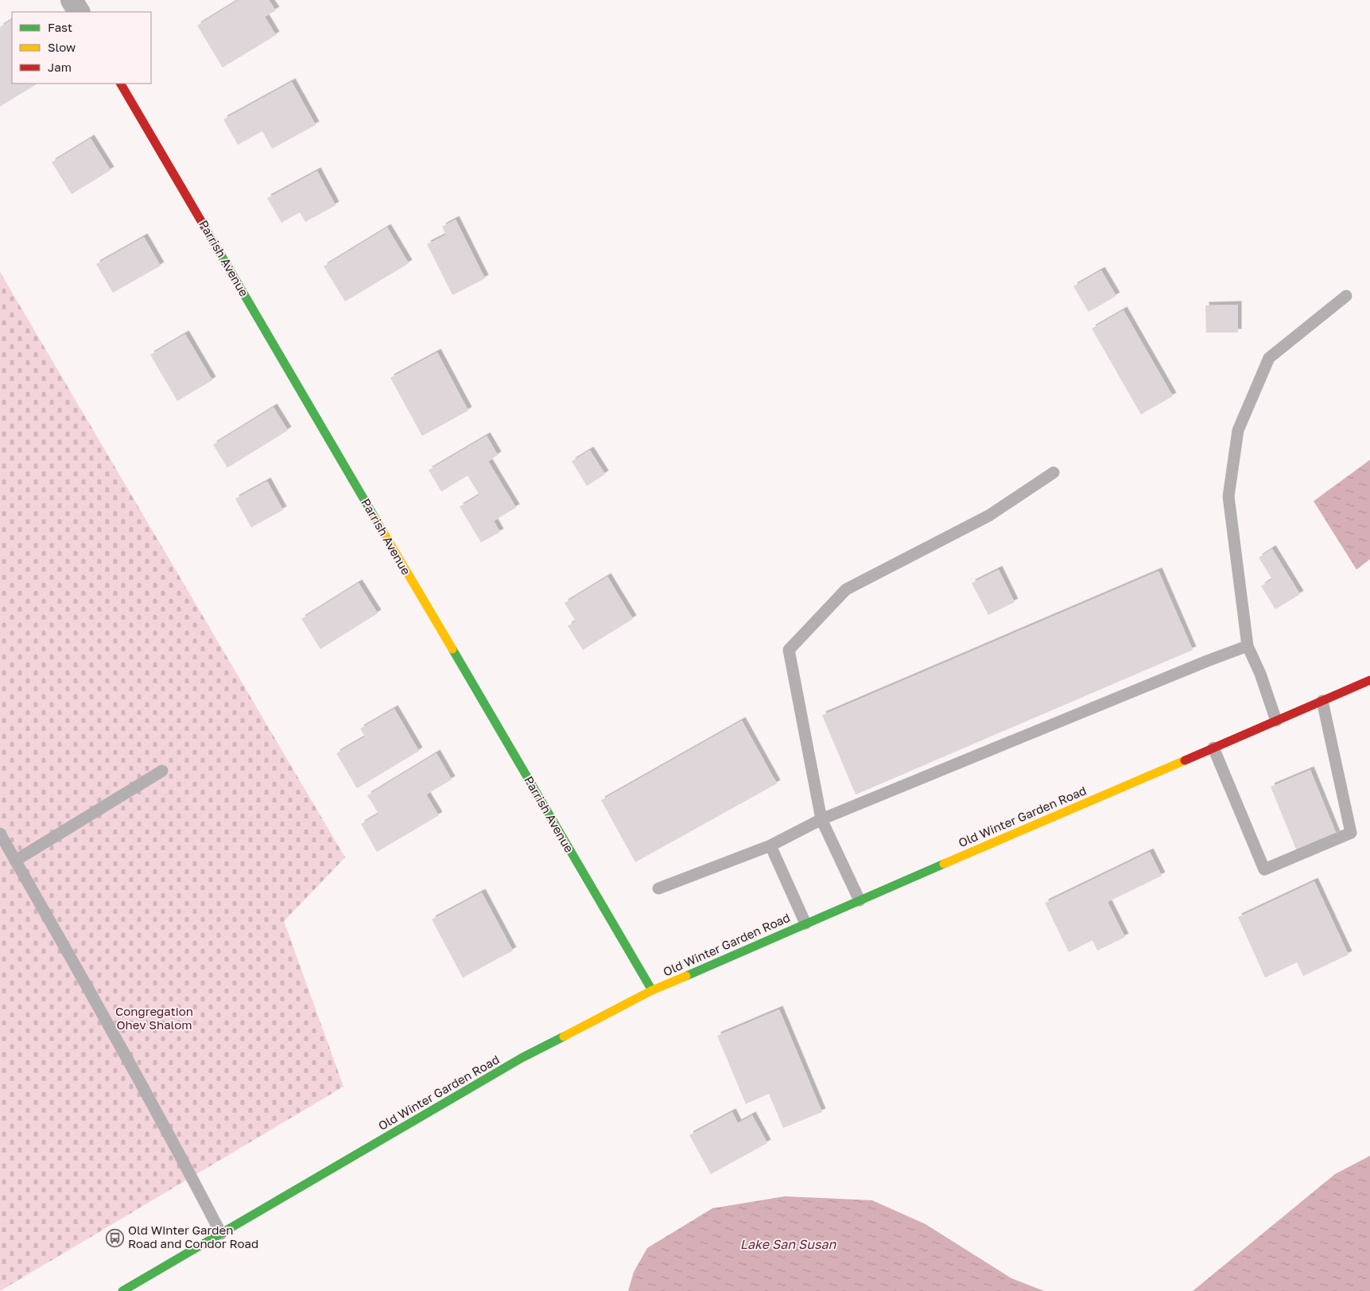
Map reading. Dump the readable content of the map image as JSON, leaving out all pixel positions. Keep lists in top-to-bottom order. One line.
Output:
{"streets":{"main road":["Parrish Avenue","Old Winter Garden Road"]},"crossings":[["Parrish Avenue","Old Winter Garden Road"]],"water":["Lake San Susan"],"parks":["Congregation Ohev Shalom"],"places":{"bus stop":["Old Winter Garden Road and Condor Road"]},"legend":["Fast","Slow","Jam"]}
